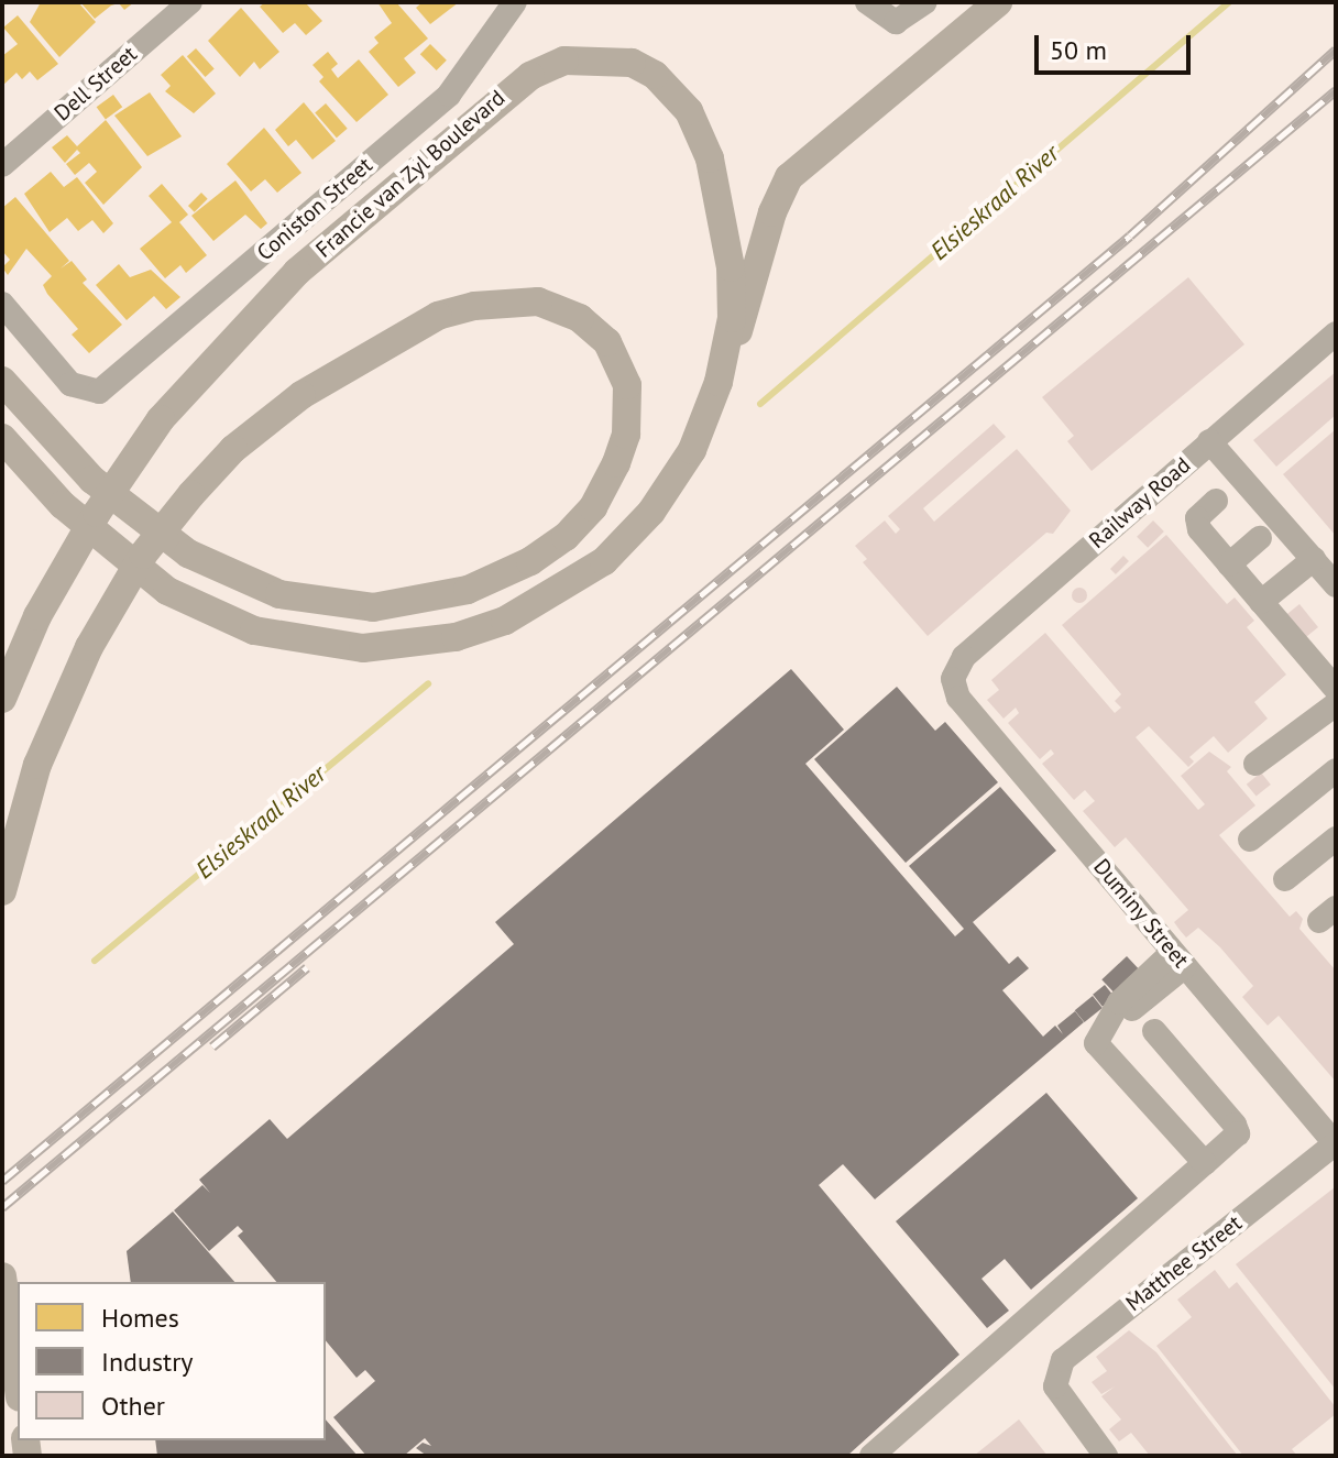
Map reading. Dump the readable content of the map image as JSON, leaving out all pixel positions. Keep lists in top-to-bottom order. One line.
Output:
{"streets":{"main road":["Francie van Zyl Boulevard"],"street":["Dell Street","Coniston Street","Railway Road","Duminy Street","Matthee Street"]},"crossings":[["Railway Road","Duminy Street"],["Duminy Street","Matthee Street"]],"water":["Elsieskraal River"],"legend":["Homes","Industry","Other"],"scale_bar":"50 m"}
